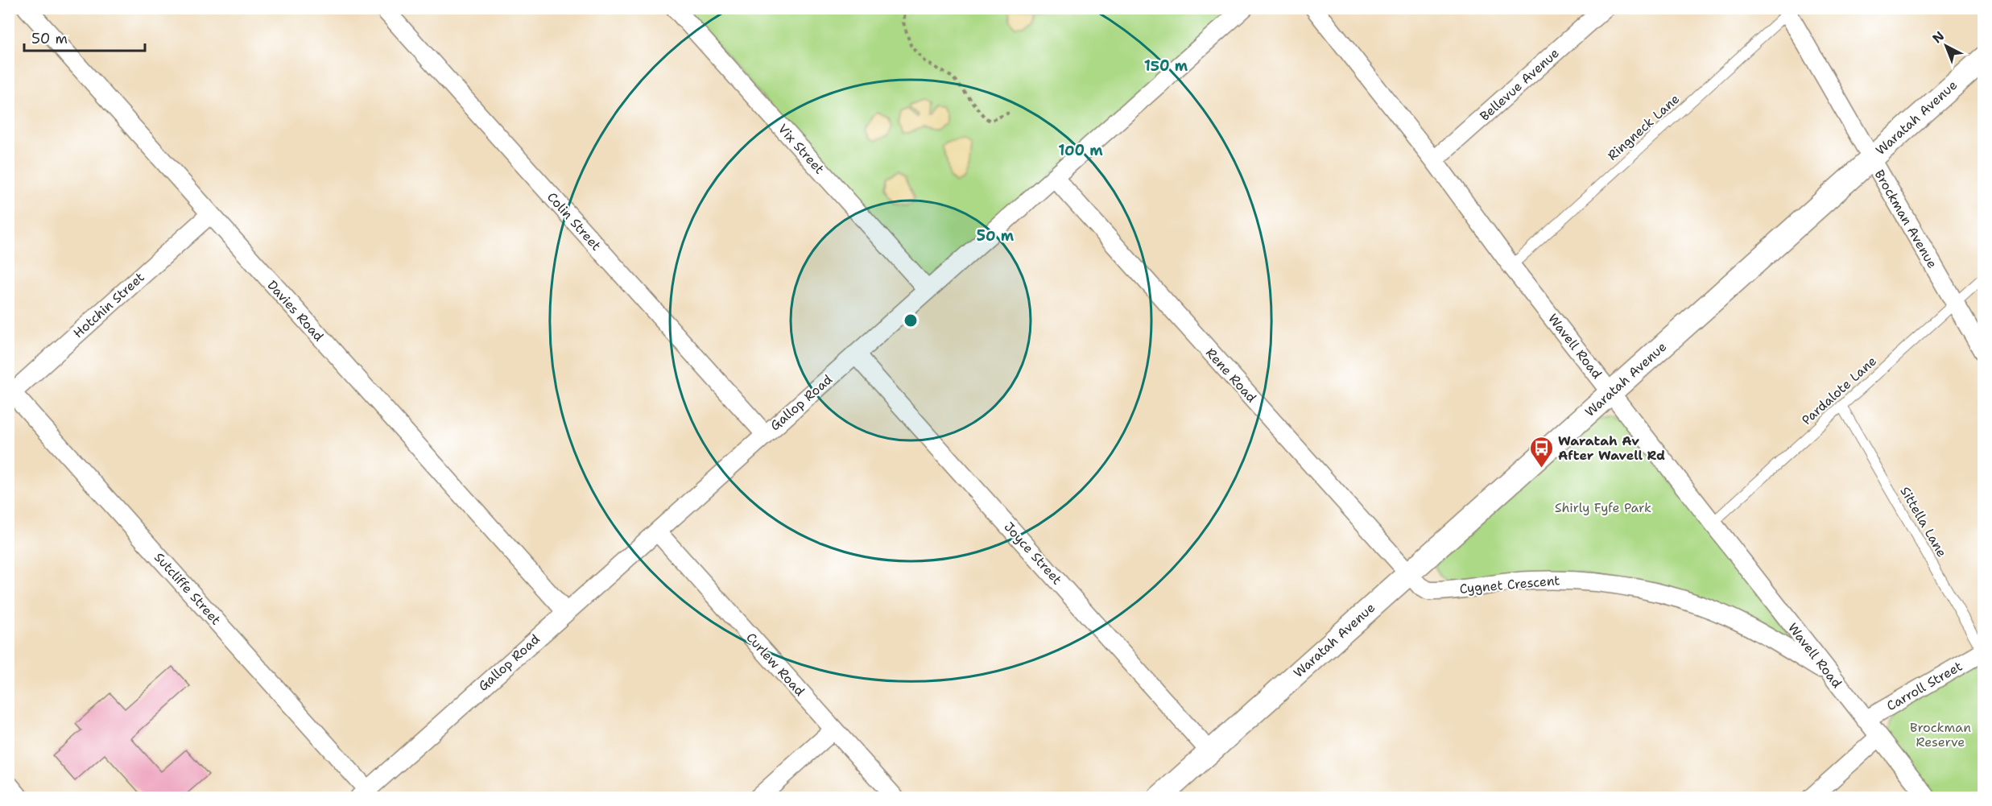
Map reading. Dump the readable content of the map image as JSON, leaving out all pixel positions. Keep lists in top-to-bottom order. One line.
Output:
{"streets":{"street":["Bellevue Avenue","Waratah Avenue","Vix Street","Brockman Avenue","Colin Street","Hotchin Street","Davies Road","Wavell Road","Rene Road","Gallop Road","Joyce Street","Cygnet Crescent","Sutcliffe Street","Curlew Road","Carroll Street"],"lane":["Ringneck Lane","Pardalote Lane","Sittella Lane"]},"crossings":[["Bellevue Avenue","Wavell Road"],["Waratah Avenue","Brockman Avenue"],["Waratah Avenue","Wavell Road"],["Waratah Avenue","Rene Road"],["Waratah Avenue","Joyce Street"],["Waratah Avenue","Cygnet Crescent"],["Ringneck Lane","Brockman Avenue"],["Ringneck Lane","Wavell Road"],["Vix Street","Gallop Road"],["Brockman Avenue","Pardalote Lane"],["Colin Street","Gallop Road"],["Hotchin Street","Davies Road"],["Hotchin Street","Sutcliffe Street"],["Davies Road","Gallop Road"],["Wavell Road","Pardalote Lane"],["Wavell Road","Cygnet Crescent"],["Wavell Road","Carroll Street"],["Rene Road","Gallop Road"],["Rene Road","Cygnet Crescent"],["Pardalote Lane","Sittella Lane"],["Gallop Road","Joyce Street"],["Gallop Road","Sutcliffe Street"],["Gallop Road","Curlew Road"],["Sittella Lane","Carroll Street"]],"parks":["Shirly Fyfe Park","Brockman Reserve"],"places":{"bus stop":["Waratah Av After Wavell Rd"]},"scale_bar":"50 m","north":"top left","rings":["150 m","100 m","50 m"]}
